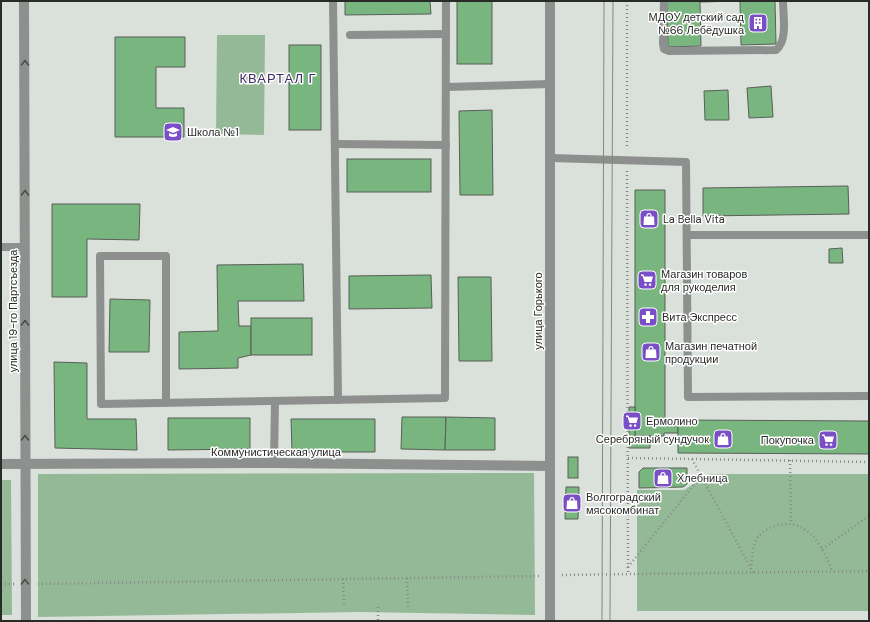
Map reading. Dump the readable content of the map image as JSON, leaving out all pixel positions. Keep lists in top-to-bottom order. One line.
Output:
{"streets":{"street":["улица 19-го Партсъезда","улица Горького","Коммунистическая улица"]},"crossings":[["улица 19-го Партсъезда","Коммунистическая улица"],["улица Горького","Коммунистическая улица"]],"one_way":["улица 19-го Партсъезда"],"districts":["КВАРТАЛ Г"],"places":{"building":["МДОУ детский сад №66 Лебёдушка"],"school or university":["Школа №1"],"shop":["La Bella Vita","Магазин печатной продукции","Серебряный сундучок","Хлебница","Волгоградский мясокомбинат"],"supermarket":["Магазин товаров для рукоделия","Ермолино","Покупочка"],"pharmacy":["Вита Экспресс"]}}
